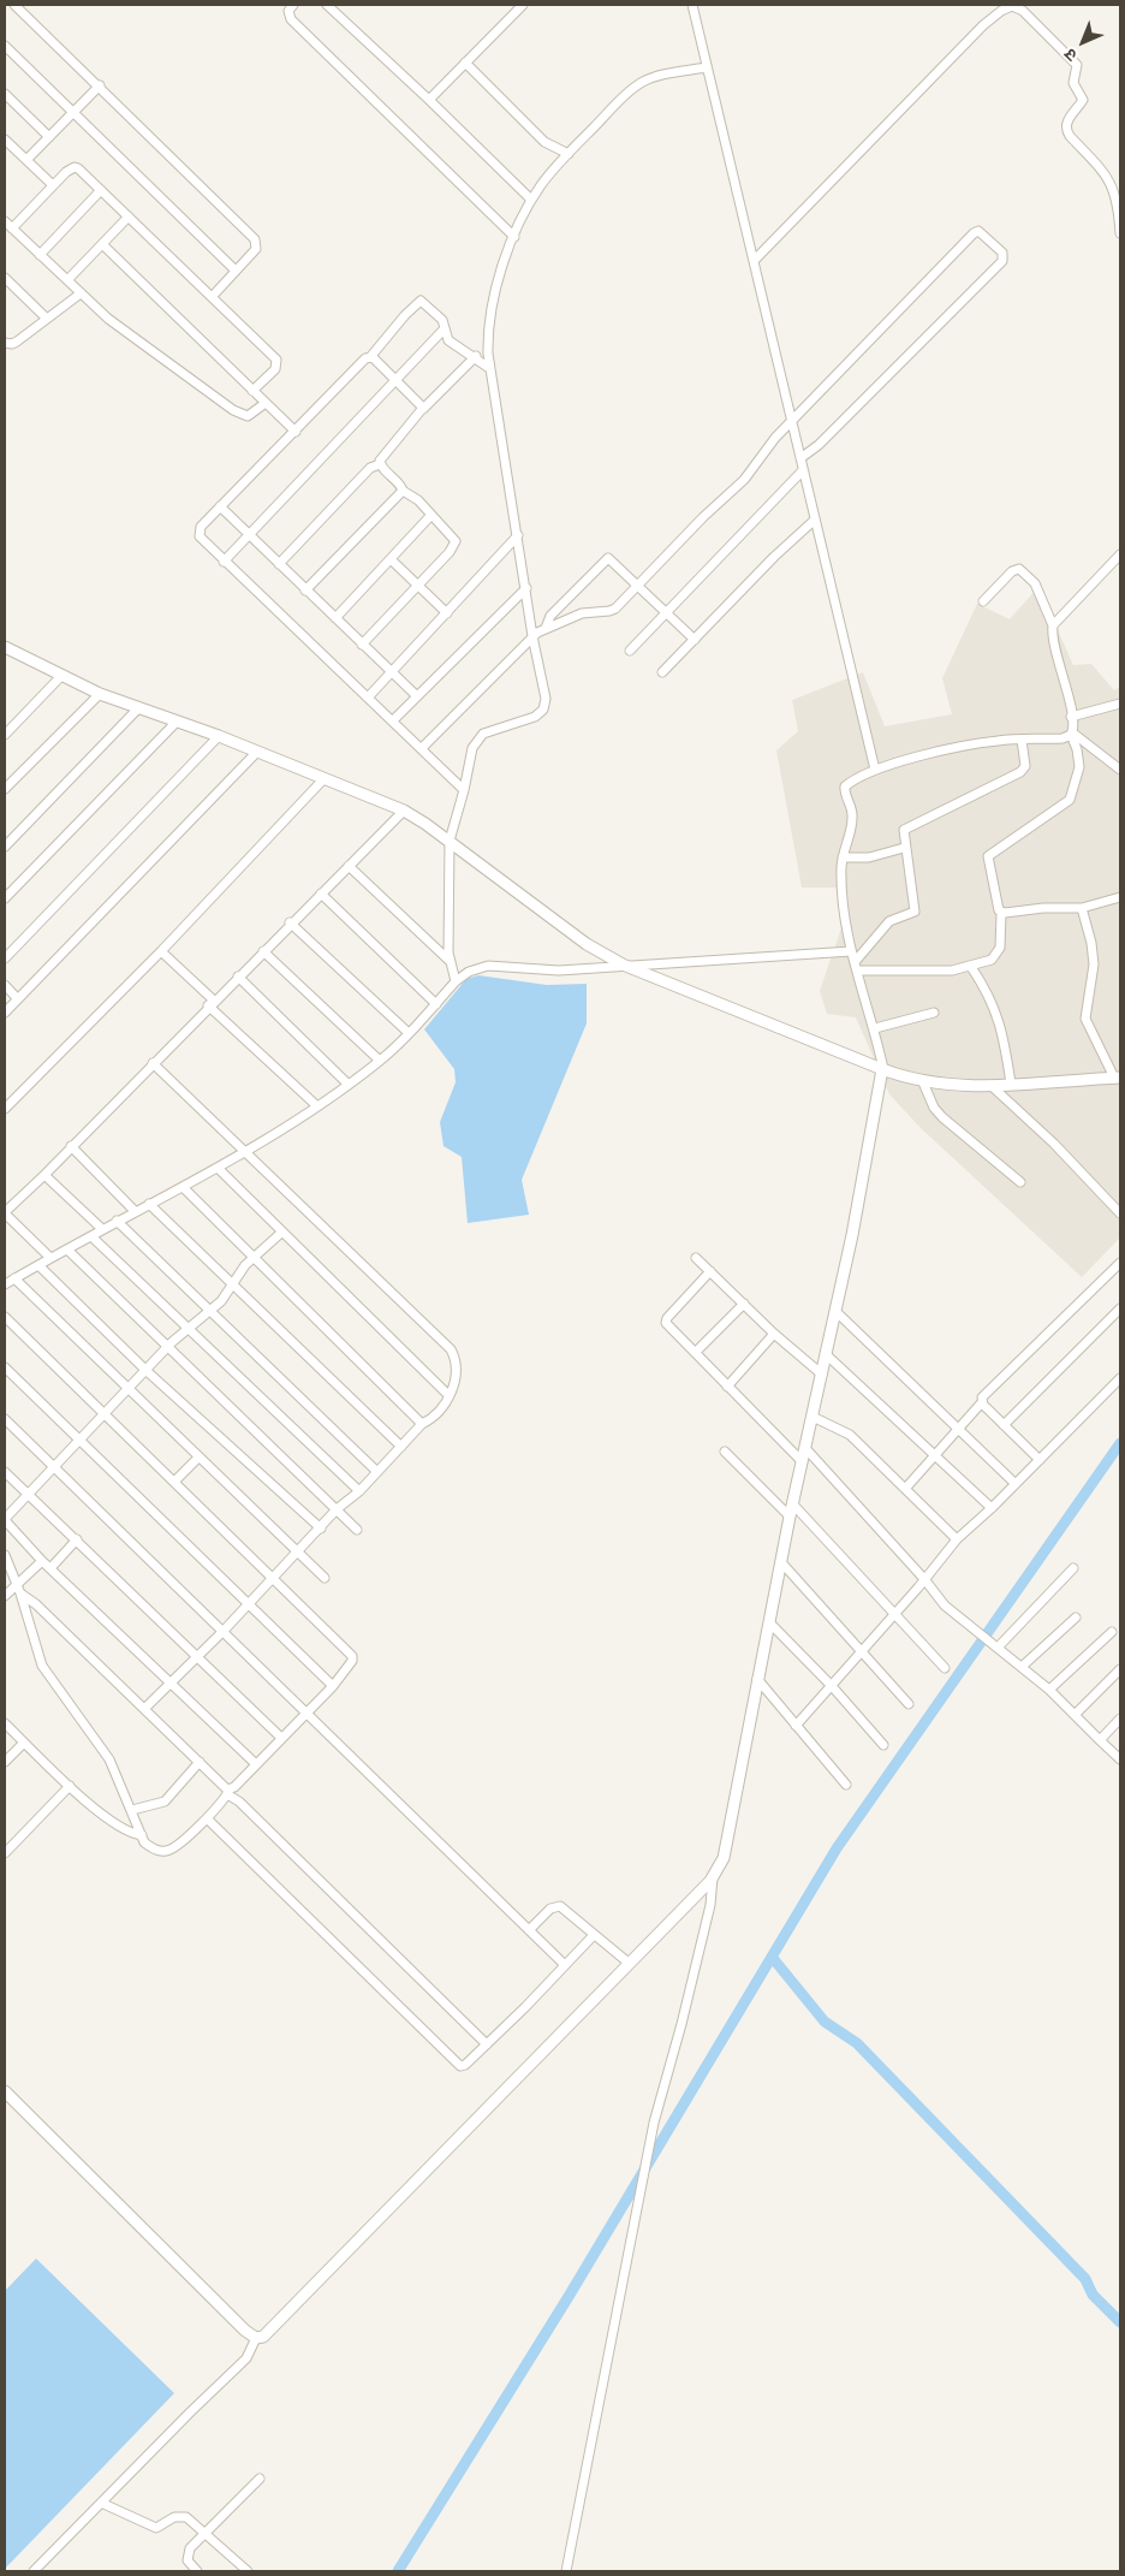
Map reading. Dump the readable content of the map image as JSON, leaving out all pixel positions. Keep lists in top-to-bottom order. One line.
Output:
{"north":"bottom left"}
